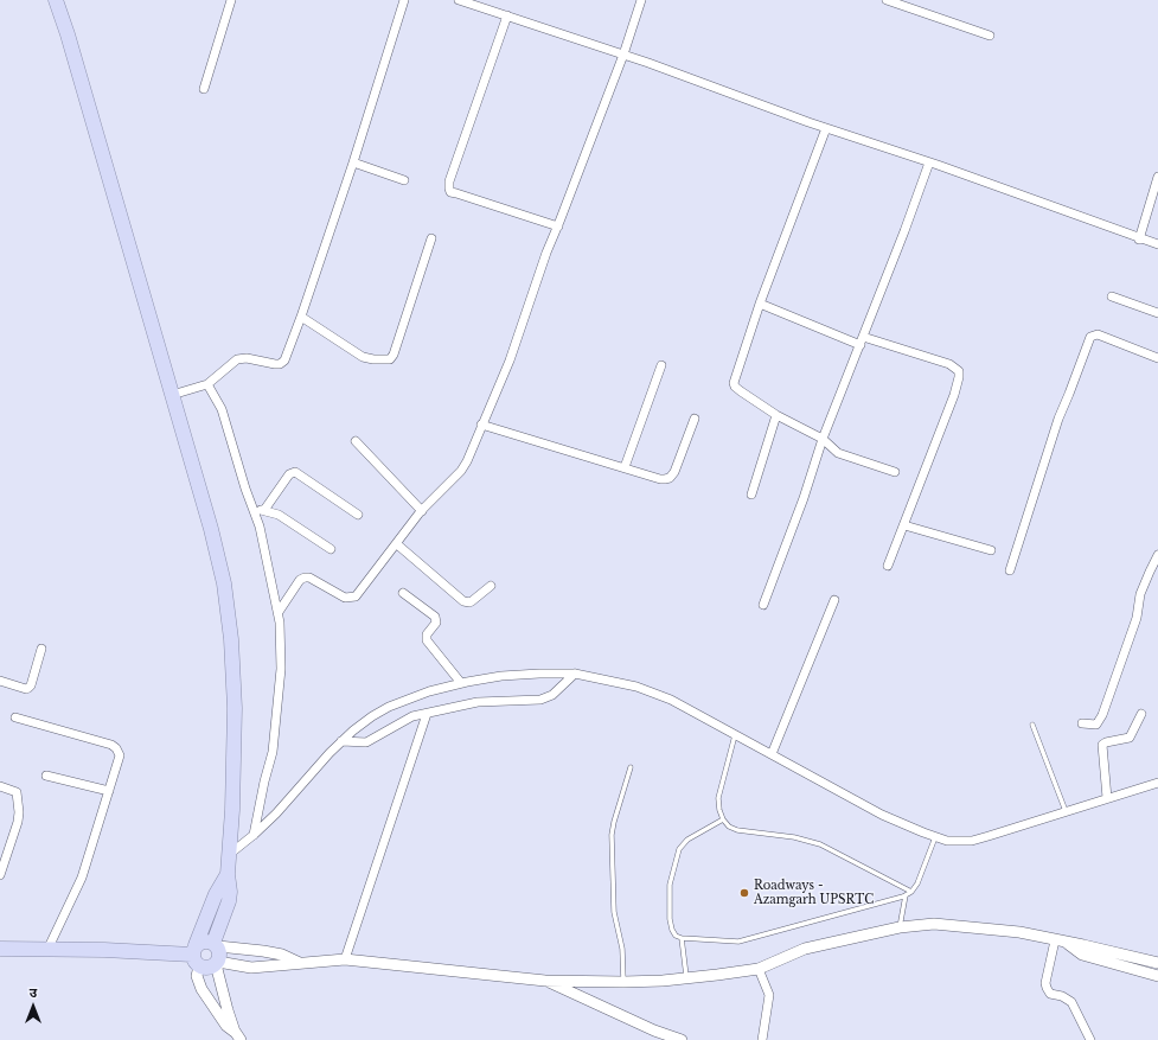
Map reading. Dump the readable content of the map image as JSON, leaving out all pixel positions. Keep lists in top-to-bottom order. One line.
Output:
{"places":["Roadways - Azamgarh UPSRTC"],"north":"top"}
